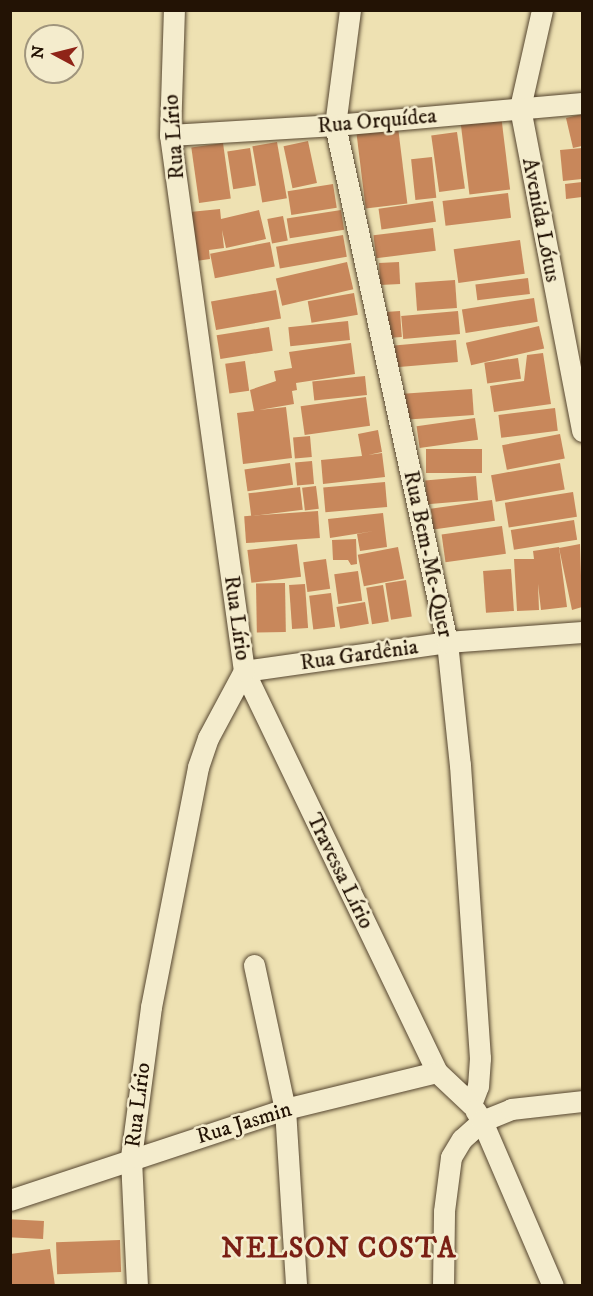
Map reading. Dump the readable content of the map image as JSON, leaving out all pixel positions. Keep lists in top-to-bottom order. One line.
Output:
{"streets":{"street":["Rua Orquídea","Rua Lírio","Avenida Lótus","Rua Bem-Me-Quer","Rua Gardênia","Travessa Lírio","Rua Jasmin"]},"crossings":[["Rua Orquídea","Rua Lírio"],["Rua Orquídea","Avenida Lótus"],["Rua Orquídea","Rua Bem-Me-Quer"],["Rua Lírio","Rua Gardênia"],["Rua Lírio","Travessa Lírio"],["Rua Lírio","Rua Jasmin"],["Rua Bem-Me-Quer","Rua Gardênia"],["Rua Gardênia","Travessa Lírio"],["Travessa Lírio","Rua Jasmin"]],"districts":["NELSON COSTA"],"north":"left"}
